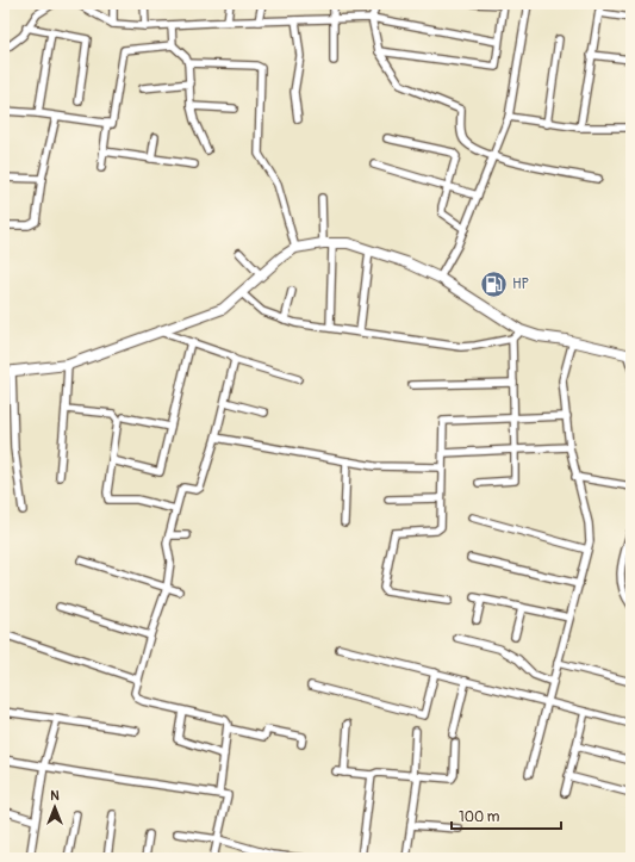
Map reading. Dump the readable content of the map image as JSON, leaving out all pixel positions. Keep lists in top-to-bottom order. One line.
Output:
{"places":{"fuel station":["HP"]},"scale_bar":"100 m","north":"top"}
